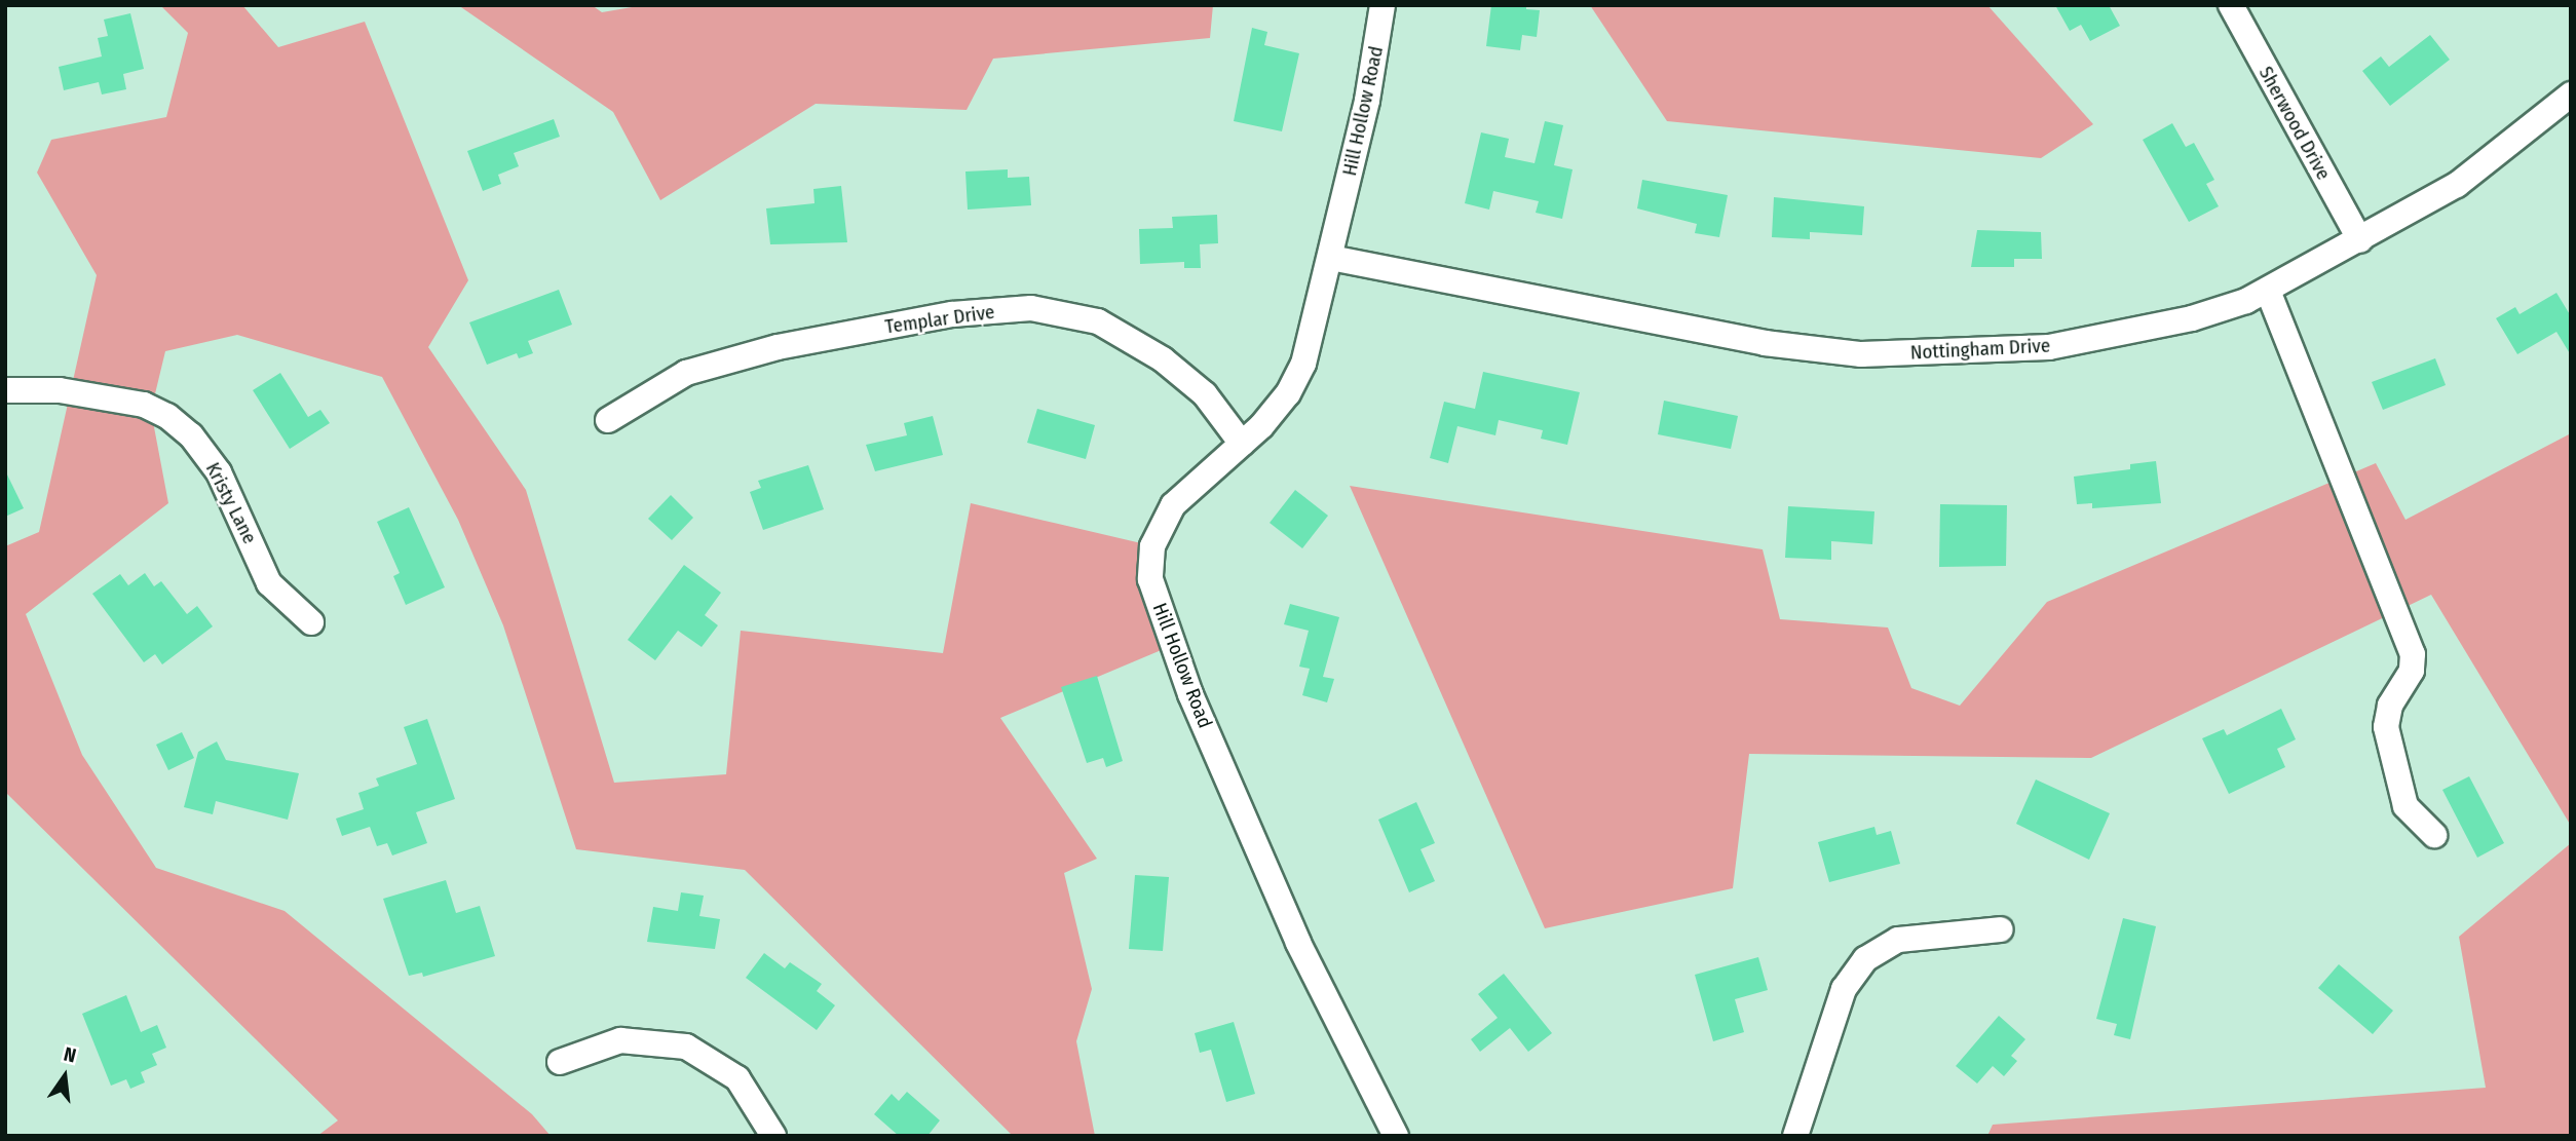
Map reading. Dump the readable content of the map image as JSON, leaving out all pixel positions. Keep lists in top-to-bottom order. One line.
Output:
{"streets":{"street":["Hill Hollow Road","Sherwood Drive","Templar Drive","Nottingham Drive","Kristy Lane"]},"crossings":[["Hill Hollow Road","Templar Drive"],["Hill Hollow Road","Nottingham Drive"],["Sherwood Drive","Nottingham Drive"]],"north":"top"}
